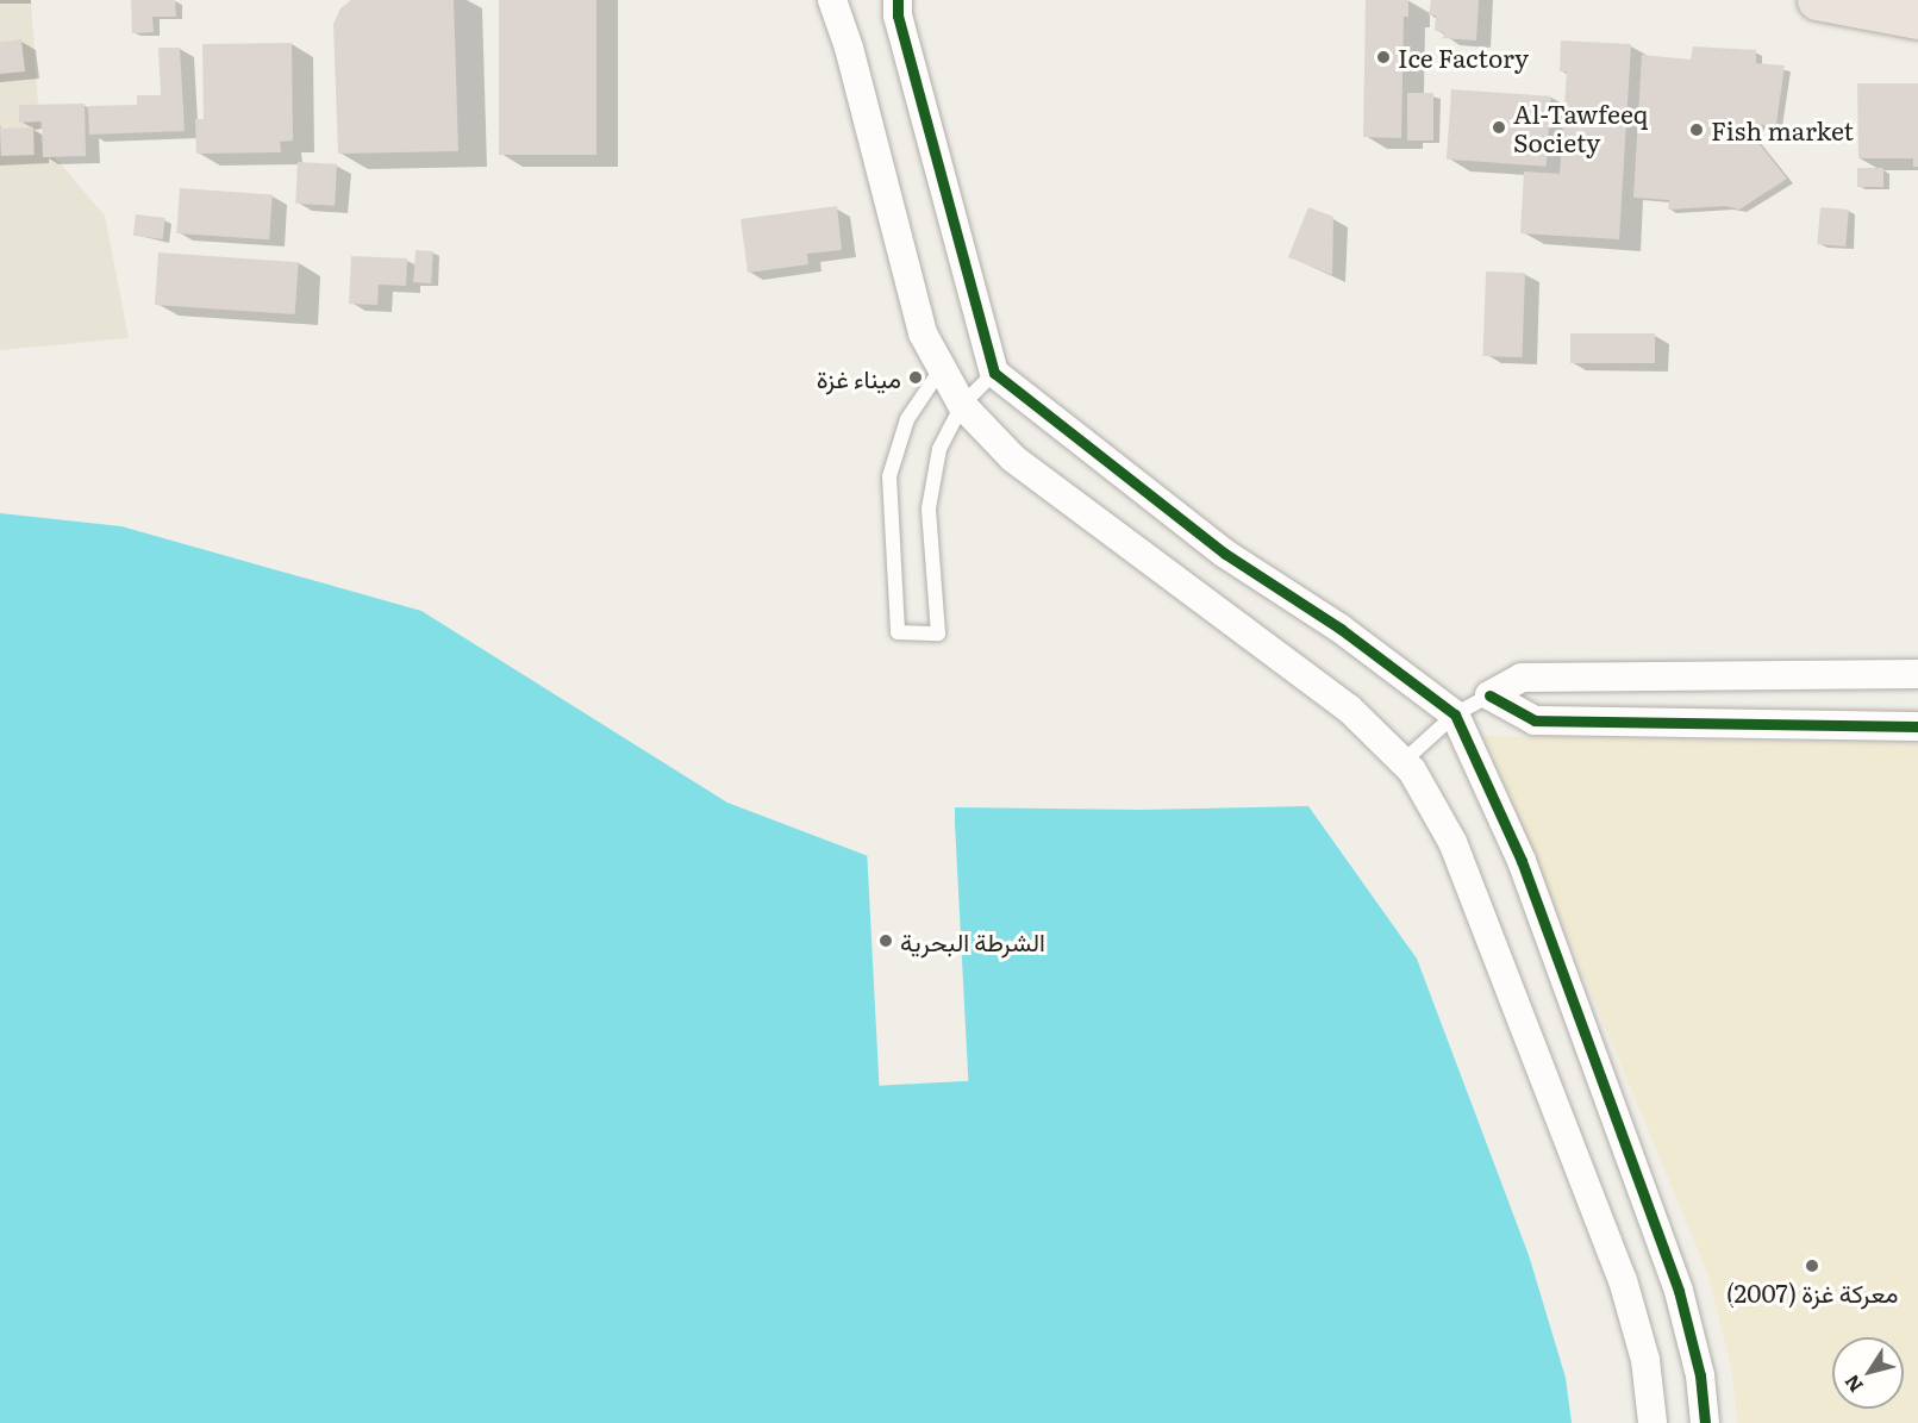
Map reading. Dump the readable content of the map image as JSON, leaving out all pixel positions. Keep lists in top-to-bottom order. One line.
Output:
{"places":["Ice Factory","Al-Tawfeeq Society","Fish market","ميناء غزة","الشرطة البحرية","معركة غزة (2007)"],"north":"bottom left"}
